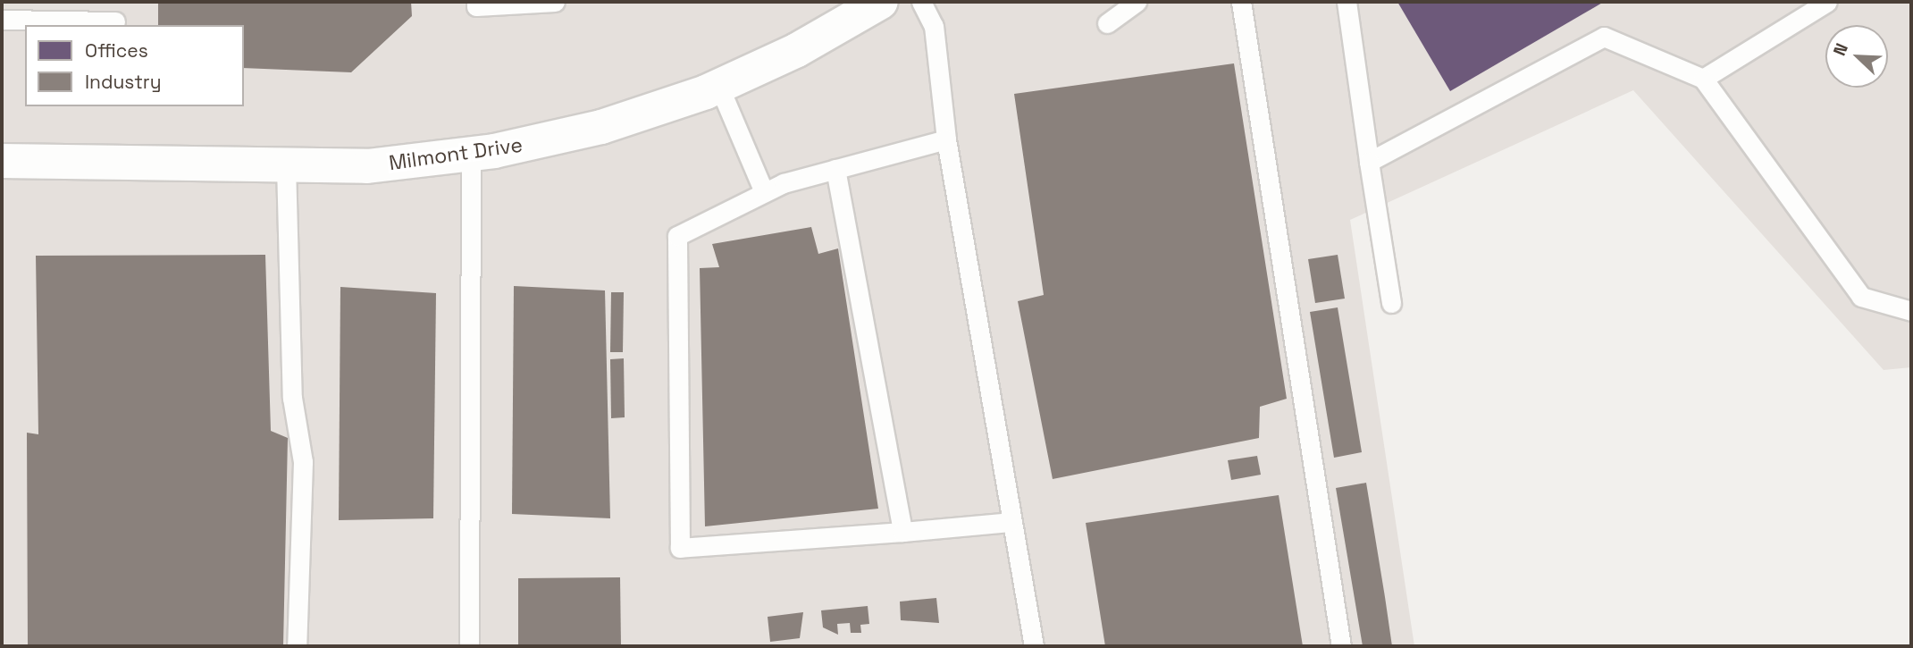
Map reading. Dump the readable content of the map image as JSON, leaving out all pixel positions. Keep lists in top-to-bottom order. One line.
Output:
{"streets":{"street":["Milmont Drive"]},"legend":["Offices","Industry"],"north":"top left"}
